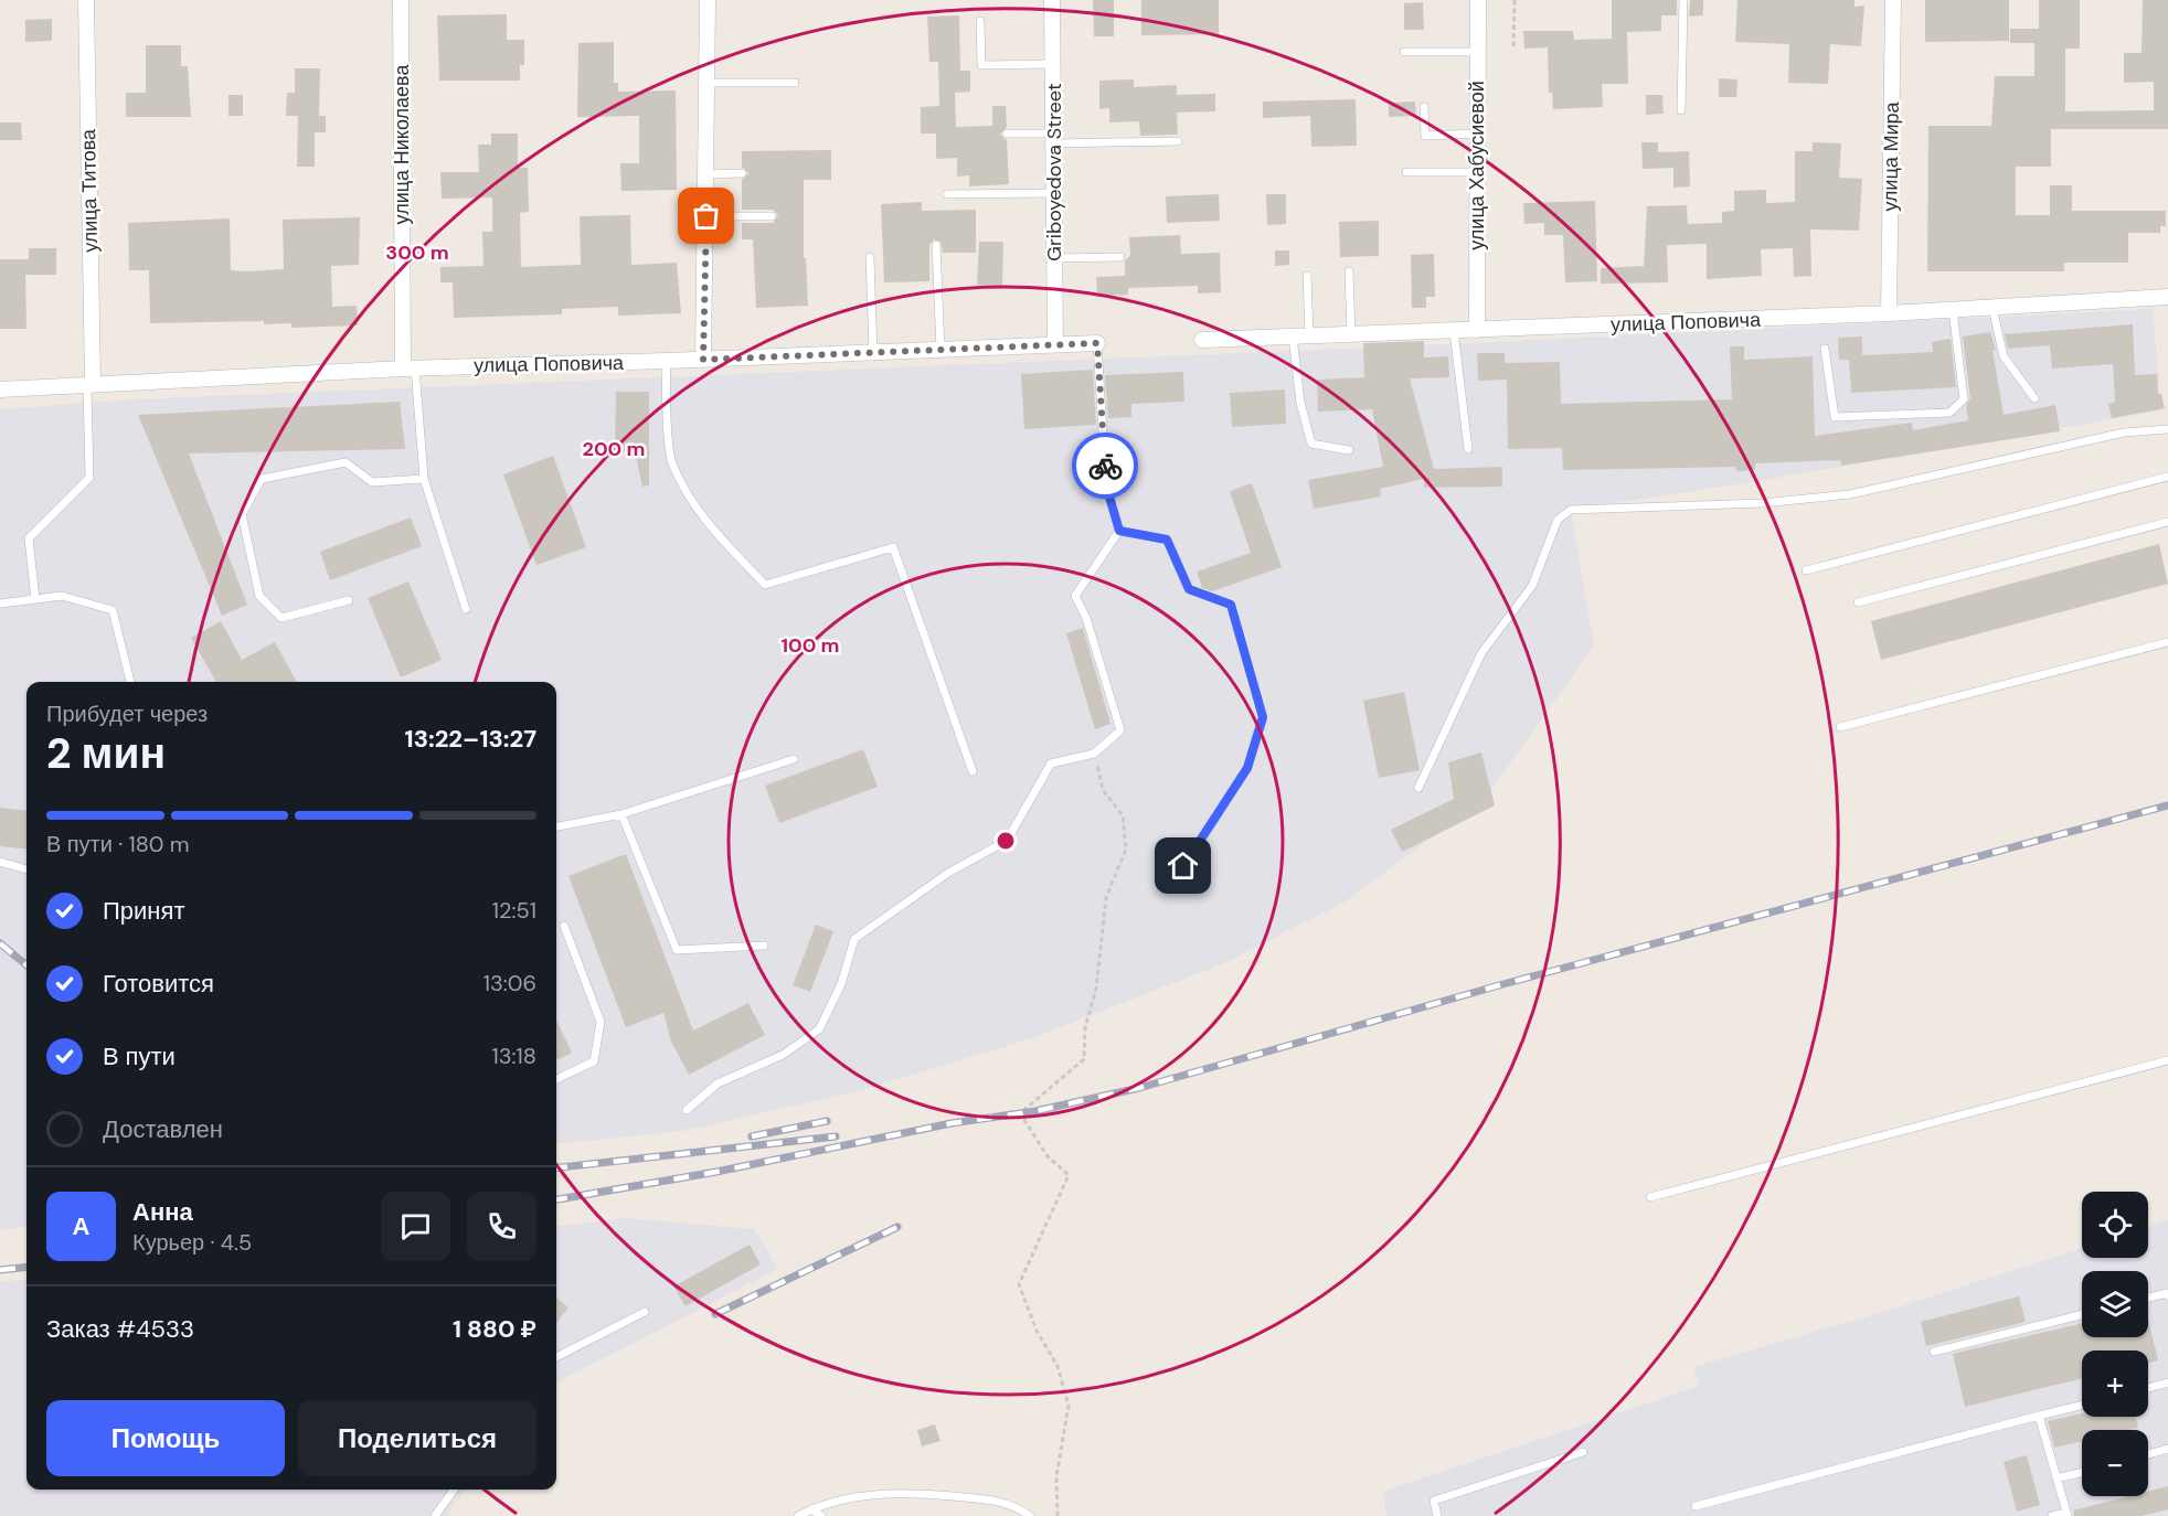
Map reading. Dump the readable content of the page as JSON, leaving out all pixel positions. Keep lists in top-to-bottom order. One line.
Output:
{"streets":{"street":["улица Николаева","улица Мира","улица Хабусиевой","Griboyedova Street","улица Титова","улица Поповича"]},"crossings":[["улица Николаева","улица Поповича"],["улица Мира","улица Поповича"],["улица Хабусиевой","улица Поповича"],["Griboyedova Street","улица Поповича"],["улица Титова","улица Поповича"]],"page":{"heading":["2 мин","Прибудет через","13:22–13:27"],"panel":["Анна","Курьер · 4.5","Заказ #4533","1 880 ₽"],"bar":"В пути · 180 m","list":[["Принят","12:51"],["Готовится","13:06"],["В пути","13:18"],"Доставлен"],"map_buttons":["+","−"],"round":"А","buttons":["Помощь","Поделиться"]},"rings":["300 m","200 m","100 m"]}
